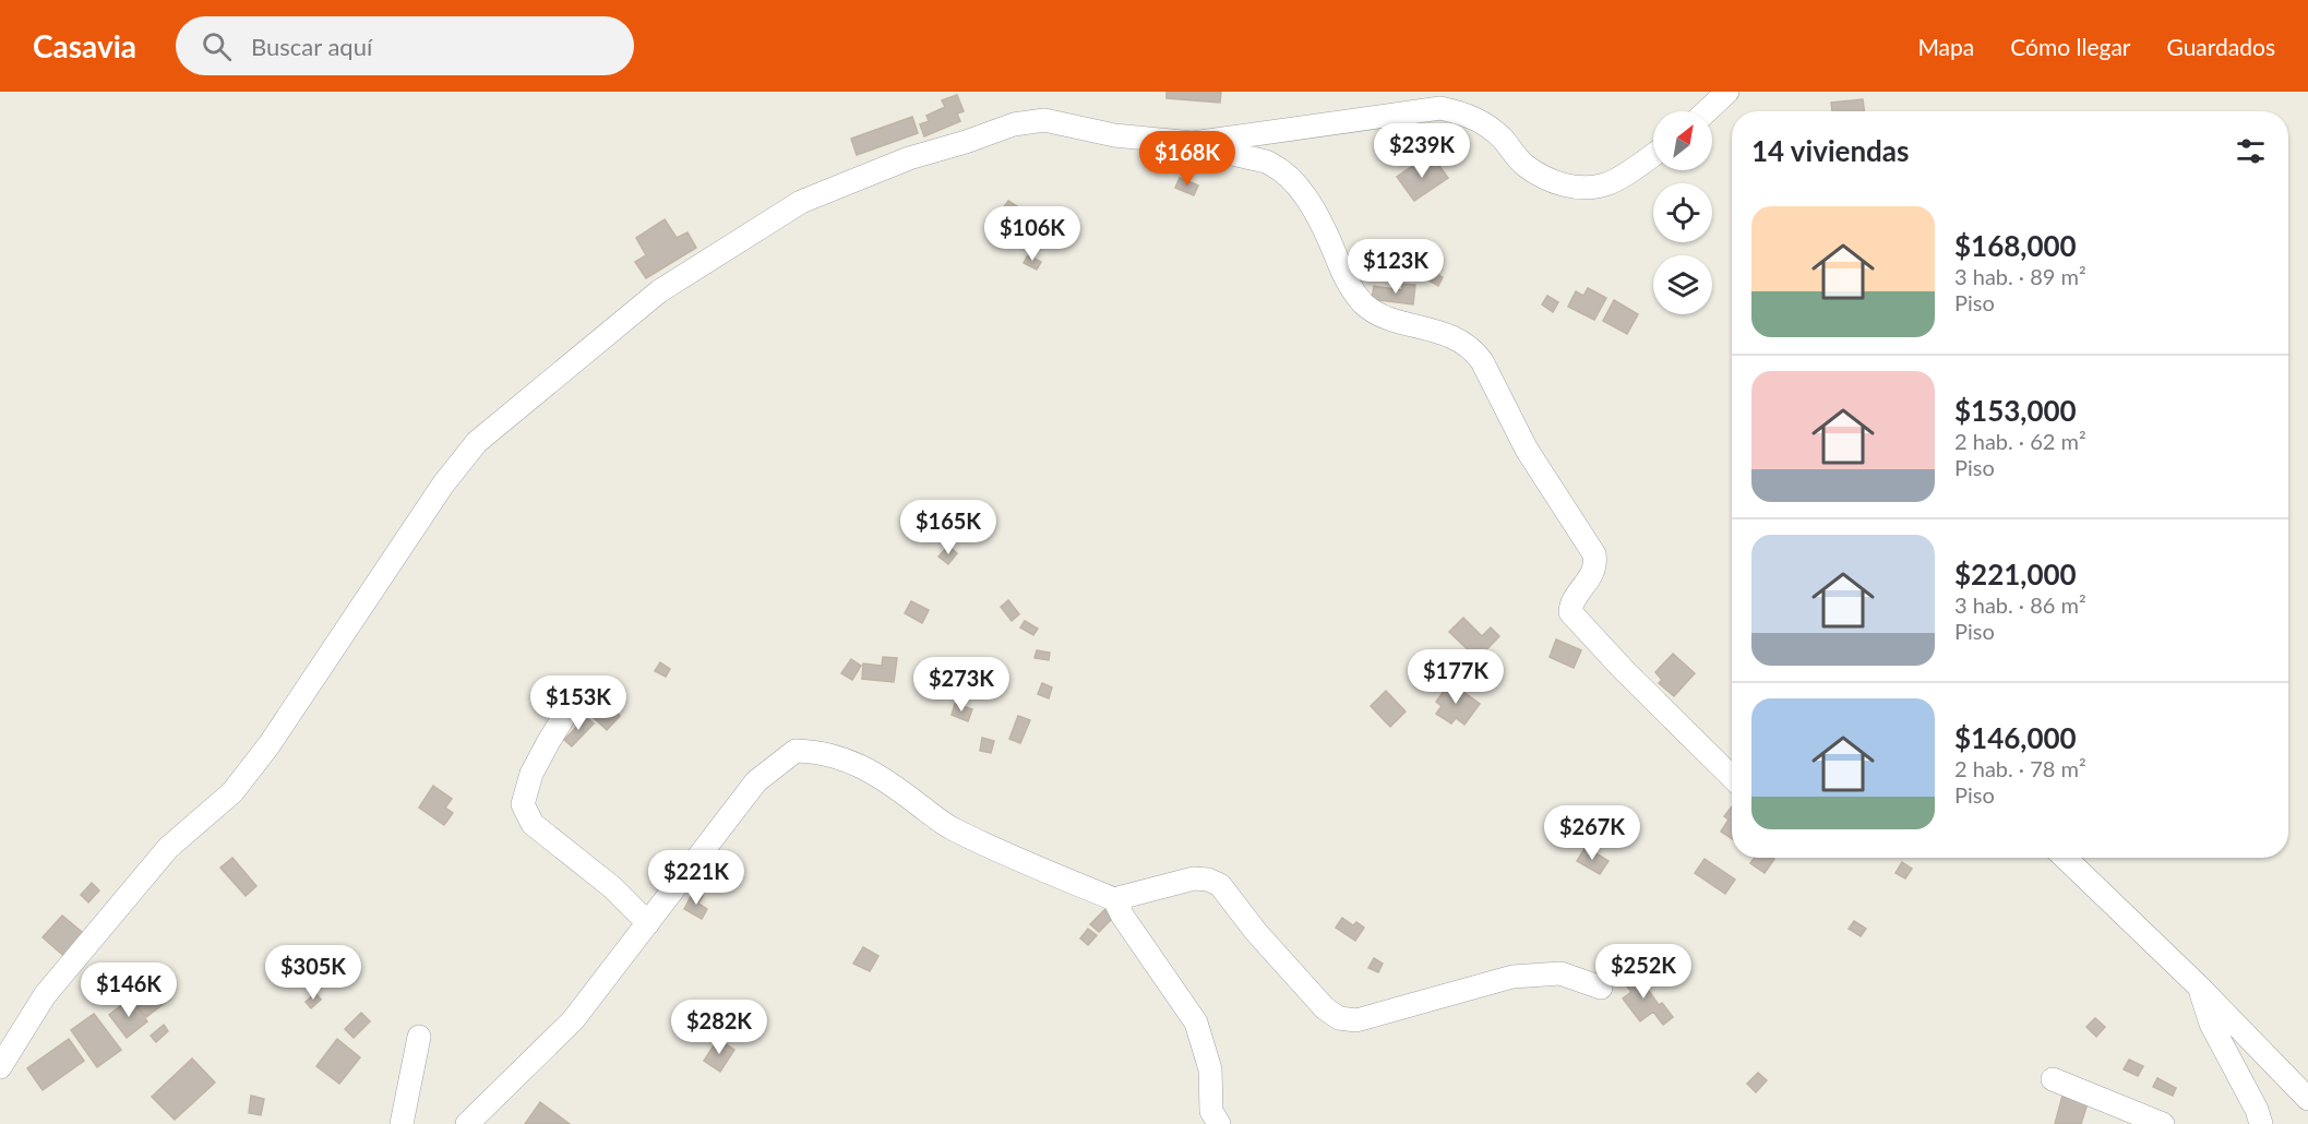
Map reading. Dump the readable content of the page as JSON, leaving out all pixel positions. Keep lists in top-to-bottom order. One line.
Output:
{"north":"top right","page":{"header":"Casavia","search":"Buscar aquí","nav":["Mapa","Cómo llegar","Guardados"],"heading":"14 viviendas","price":["$239K","$168K","$106K","$123K","$165K","$177K","$273K","$153K","$267K","$221K","$252K","$305K","$146K","$282K"],"list":[{"name":"$168,000","note":"3 hab. · 89 m² · Piso"},{"name":"$153,000","note":"2 hab. · 62 m² · Piso"},{"name":"$221,000","note":"3 hab. · 86 m² · Piso"},{"name":"$146,000","note":"2 hab. · 78 m² · Piso"}]}}
